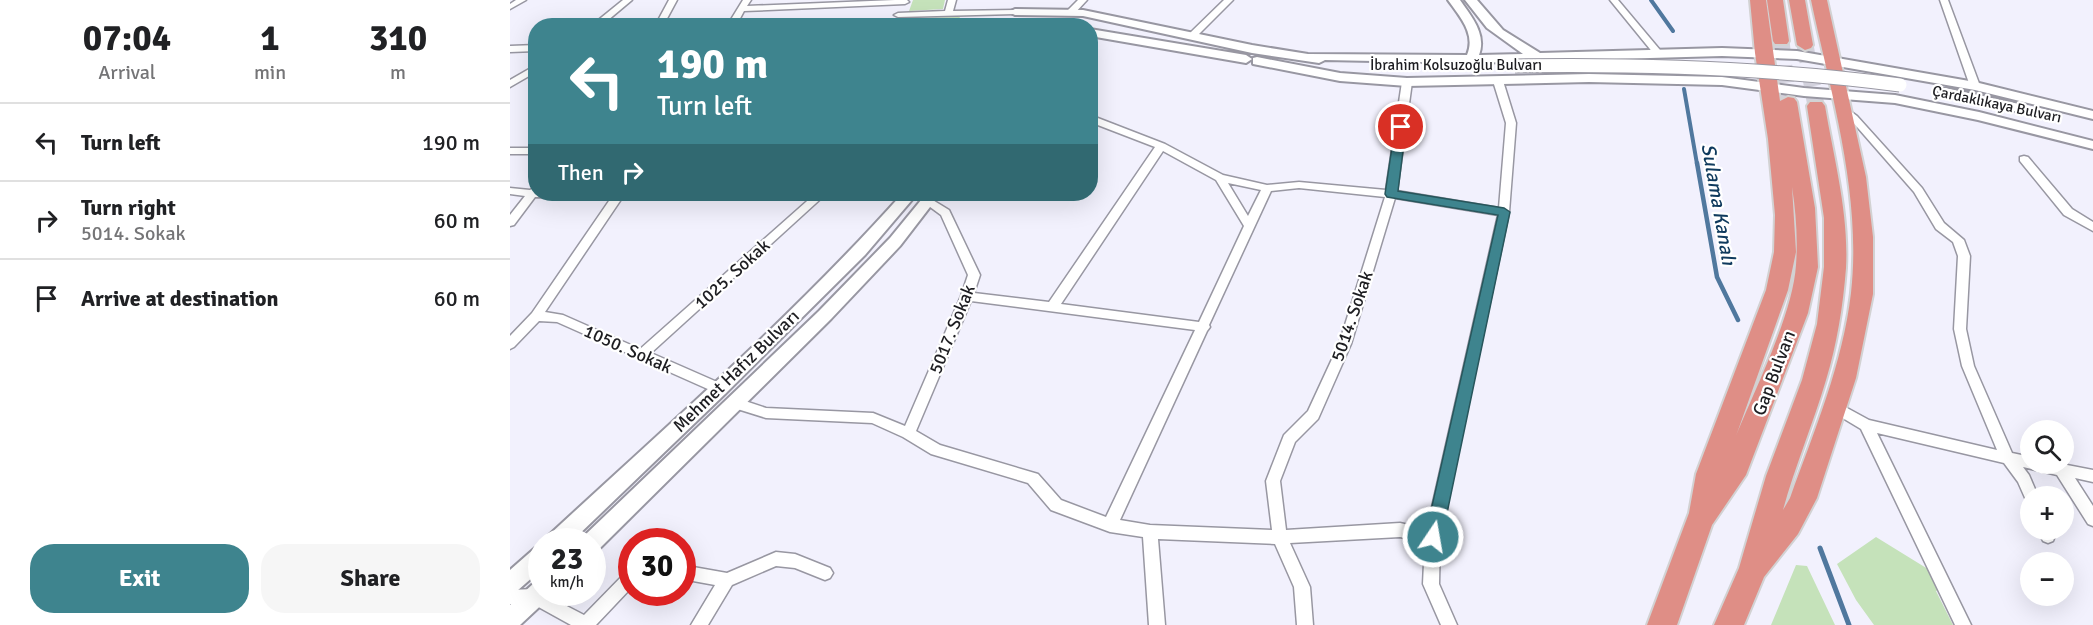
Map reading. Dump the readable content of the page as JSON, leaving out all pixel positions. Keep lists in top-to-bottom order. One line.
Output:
{"streets":{"highway":["Gap Bulvarı"],"main road":["İbrahim Kolsuzoğlu Bulvarı","Çardaklıkaya Bulvarı","Mehmet Hafız Bulvarı"],"street":["1025. Sokak","5014. Sokak","5017. Sokak","1050. Sokak"]},"crossings":[["İbrahim Kolsuzoğlu Bulvarı","Çardaklıkaya Bulvarı"],["1025. Sokak","1050. Sokak"],["1050. Sokak","Mehmet Hafız Bulvarı"]],"water":["Sulama Kanalı"],"page":{"eta":["07:04","Arrival","1","min","310","m"],"turn":["190 m","Turn left"],"list":[{"name":"Turn left","value":"190 m"},{"name":"Turn right","note":"5014. Sokak","value":"60 m"},{"name":"Arrive at destination","value":"60 m"}],"then":"Then","map_buttons":["+","−"],"speed":"23 km/h","limit":"30","buttons":["Exit","Share"]}}
